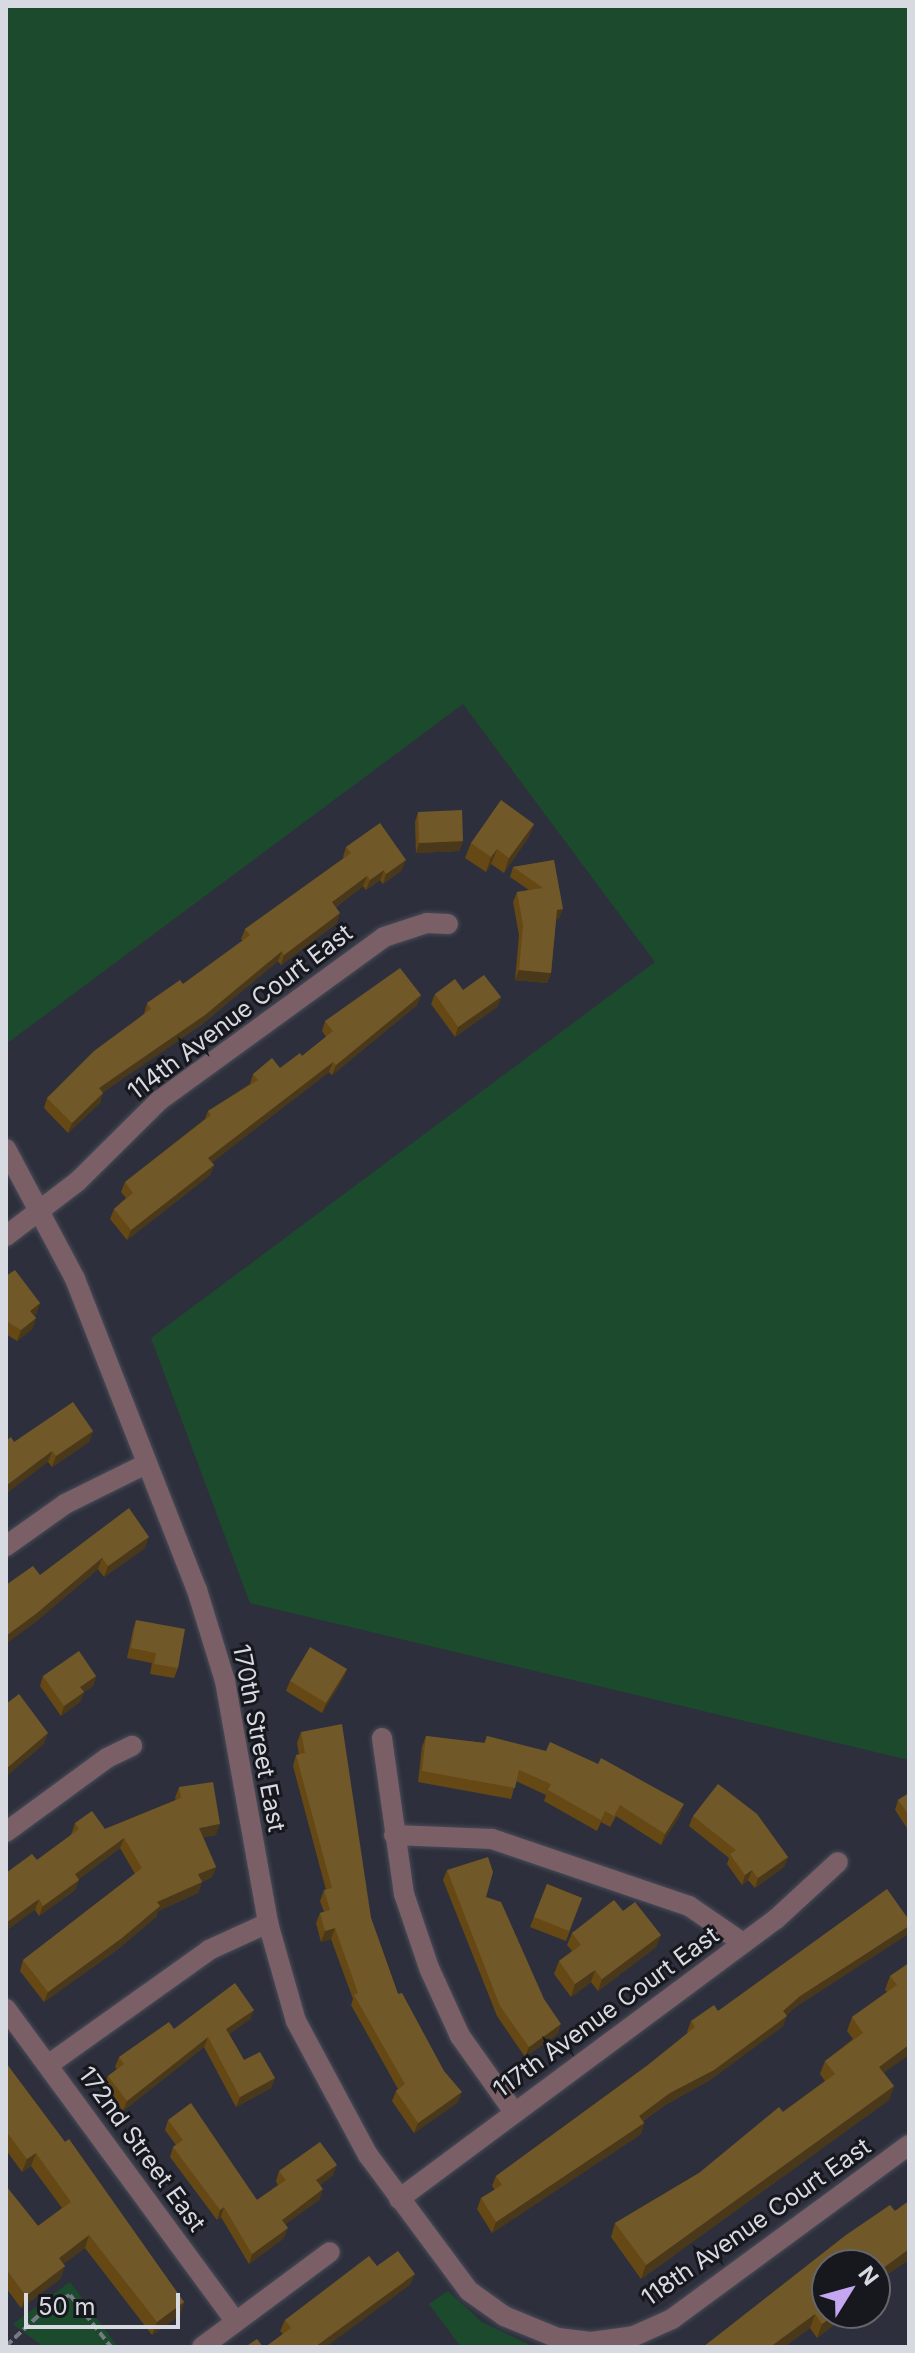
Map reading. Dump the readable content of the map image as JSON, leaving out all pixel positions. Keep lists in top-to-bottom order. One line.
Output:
{"streets":{"street":["114th Avenue Court East","170th Street East","117th Avenue Court East","172nd Street East","118th Avenue Court East"]},"crossings":[["114th Avenue Court East","170th Street East"],["170th Street East","117th Avenue Court East"],["170th Street East","118th Avenue Court East"]],"scale_bar":"50 m","north":"top right"}
